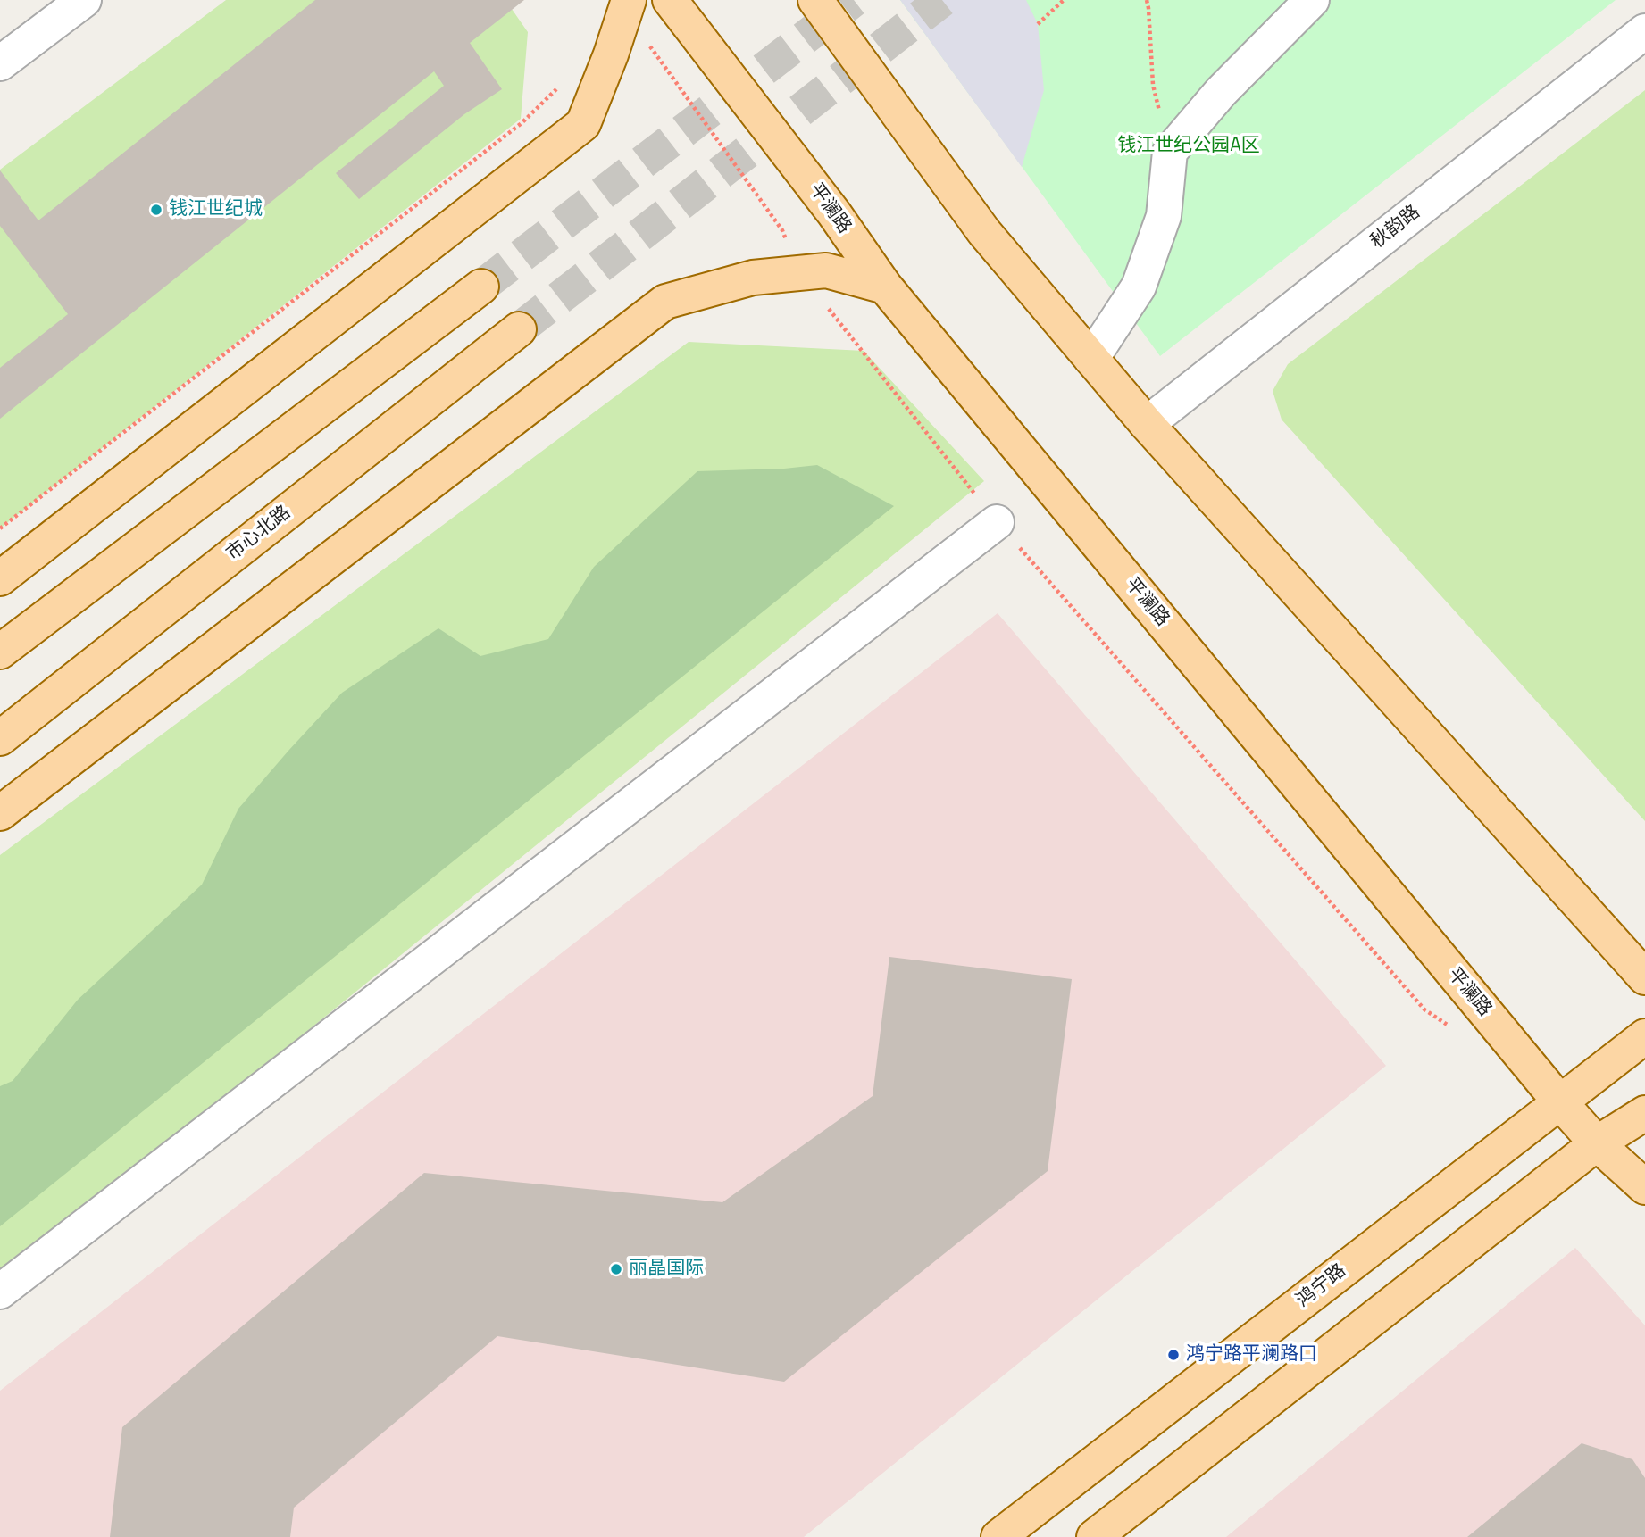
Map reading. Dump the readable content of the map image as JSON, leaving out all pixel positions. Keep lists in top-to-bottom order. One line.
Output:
{"streets":{"main road":["平澜路","市心北路","鸿宁路"],"street":["秋韵路"]},"crossings":[["平澜路","鸿宁路"]],"parks":["钱江世纪公园A区"],"places":["钱江世纪城","丽晶国际","鸿宁路平澜路口"]}
